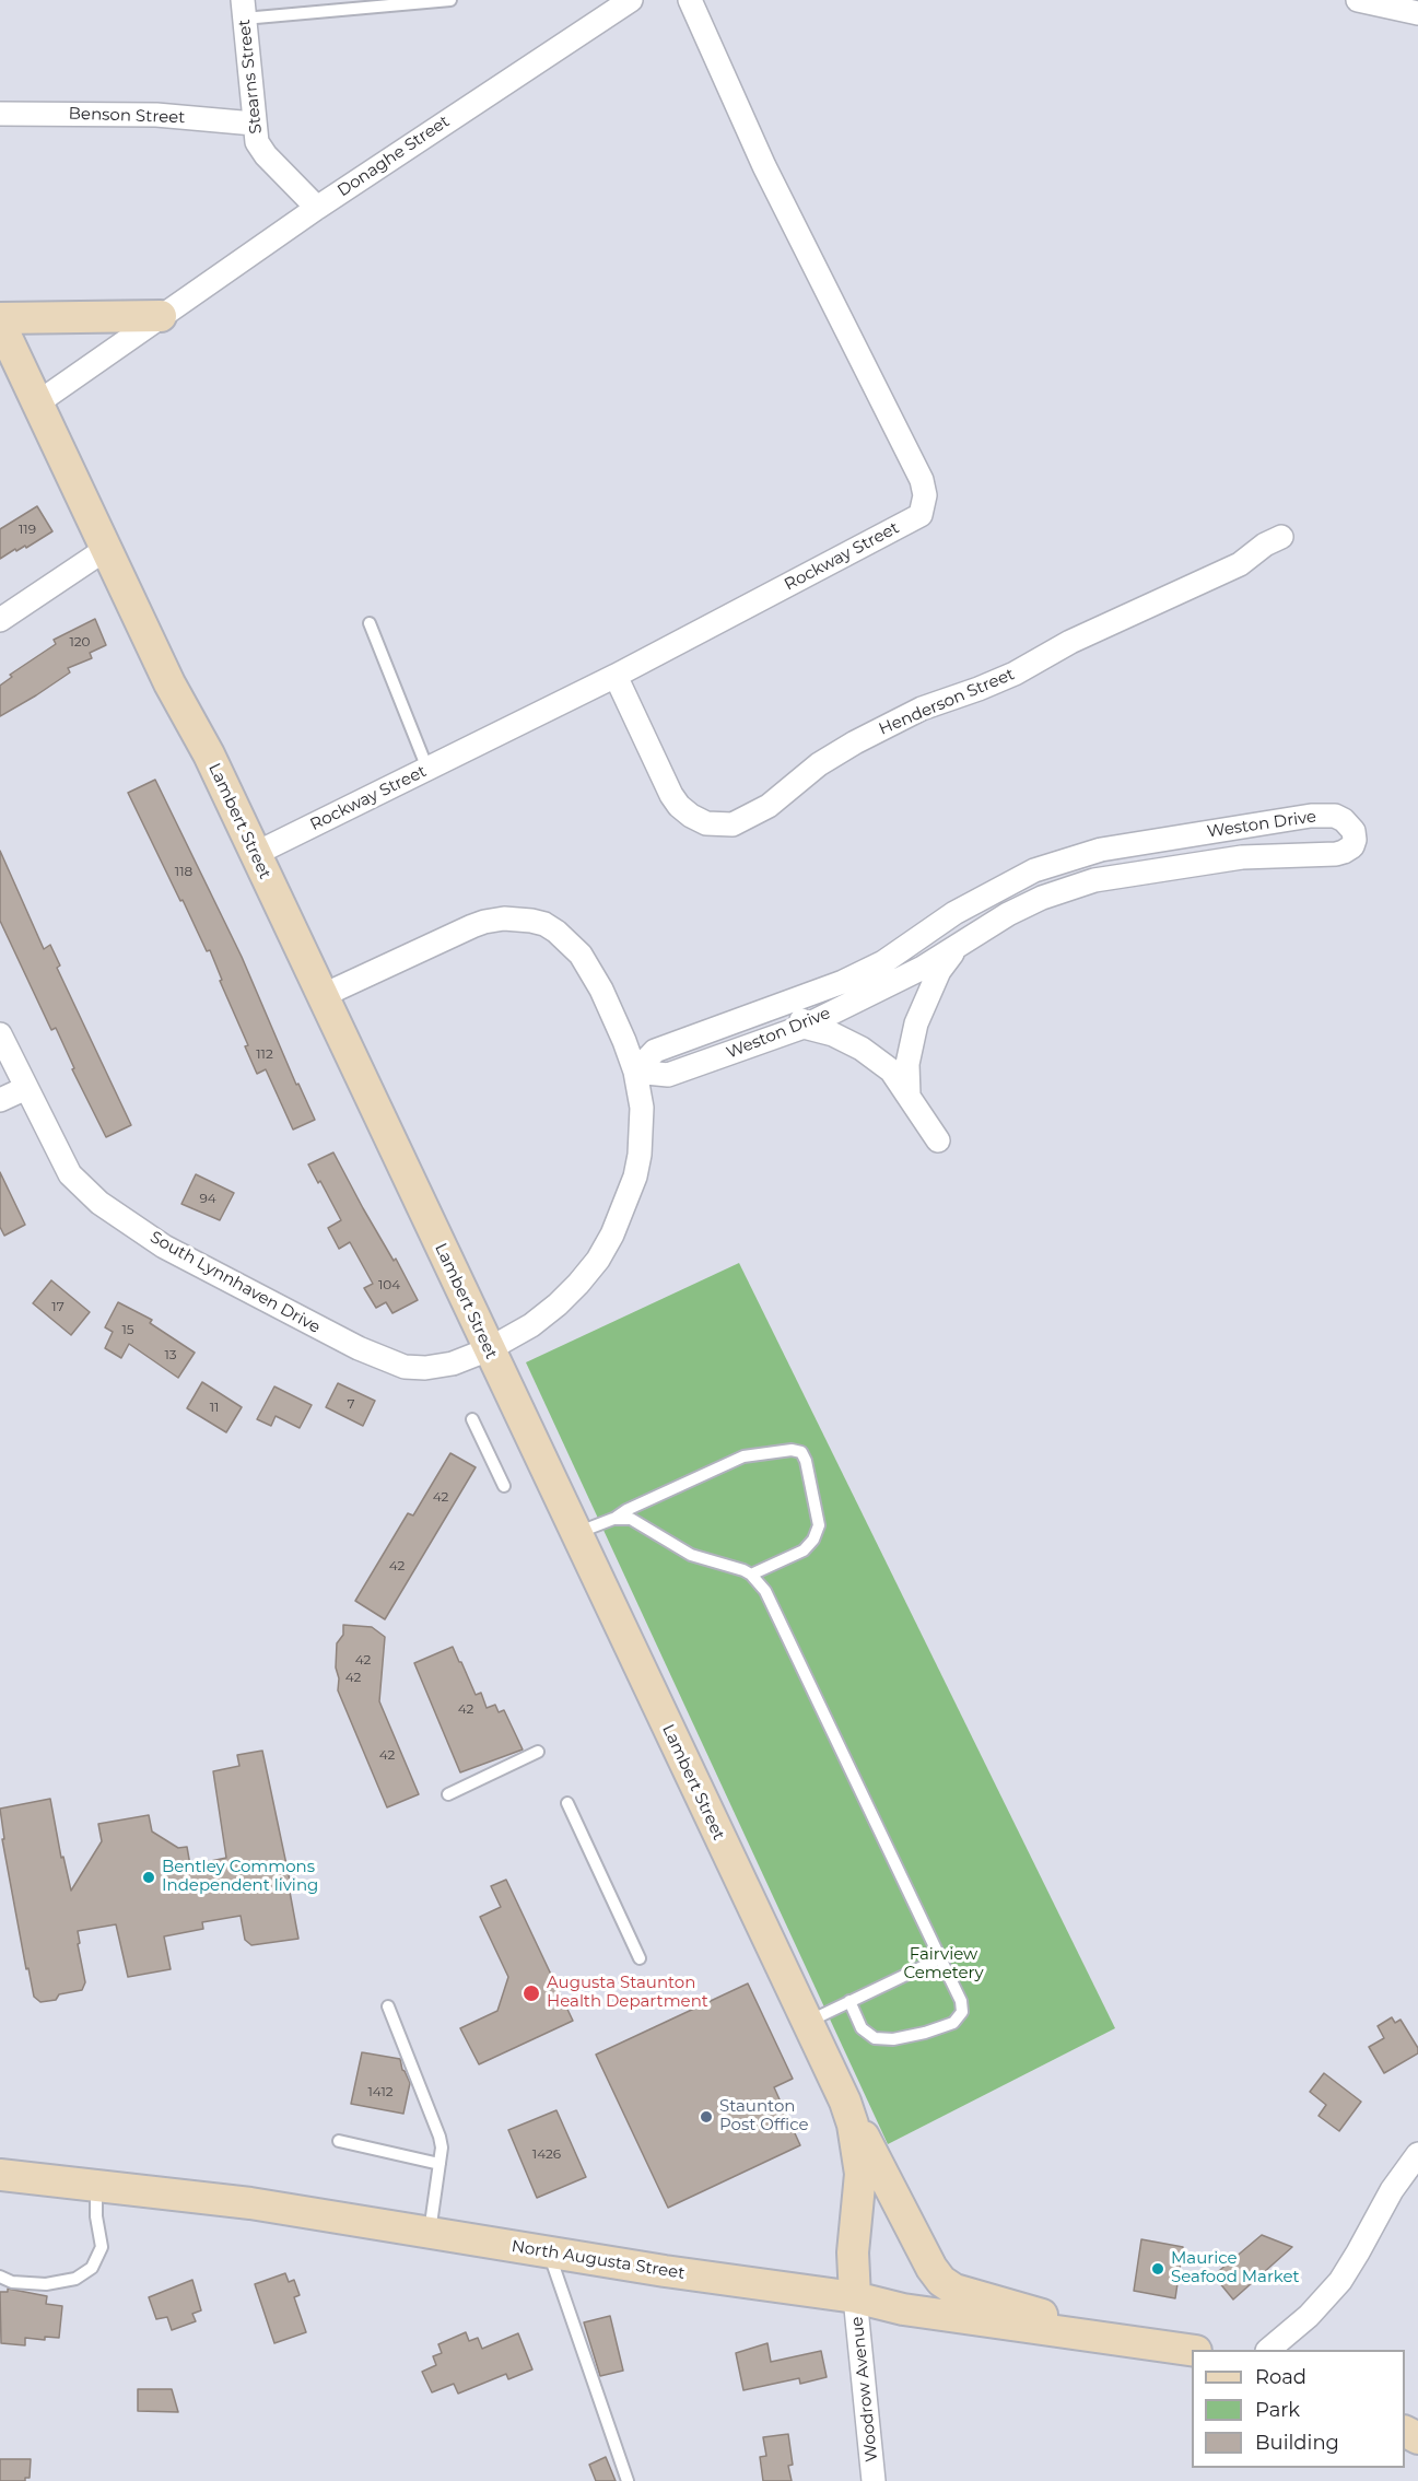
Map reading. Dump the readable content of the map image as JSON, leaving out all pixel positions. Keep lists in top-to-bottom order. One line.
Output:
{"streets":{"street":["Stearns Street","Benson Street","Donaghe Street","Rockway Street","Henderson Street","Lambert Street","Weston Drive","South Lynnhaven Drive","North Augusta Street","Woodrow Avenue"]},"crossings":[["Stearns Street","Benson Street"],["Stearns Street","Donaghe Street"],["Donaghe Street","Lambert Street"],["Rockway Street","Henderson Street"],["Rockway Street","Lambert Street"],["Lambert Street","South Lynnhaven Drive"],["Lambert Street","North Augusta Street"],["Lambert Street","Woodrow Avenue"],["Weston Drive","South Lynnhaven Drive"],["North Augusta Street","Woodrow Avenue"]],"parks":["Fairview Cemetery"],"places":["Bentley Commons Independent living","Augusta Staunton Health Department","Staunton Post Office","Maurice Seafood Market"],"house_numbers":["119","120","118","112","94","104","17","15","13","7","11","42","42","42","42","42","42","1412","1426"],"legend":["Road","Park","Building"]}
